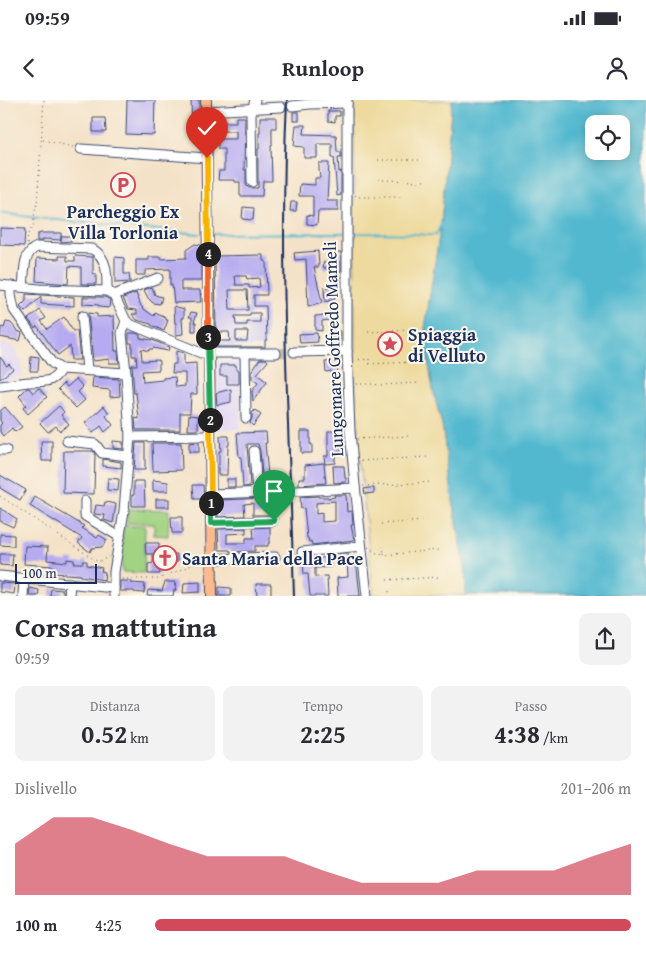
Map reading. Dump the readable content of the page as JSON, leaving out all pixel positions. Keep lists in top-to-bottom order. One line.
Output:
{"streets":{"street":["Lungomare Goffredo Mameli"]},"places":{"parking":["Parcheggio Ex Villa Torlonia"],"place":["Spiaggia di Velluto"],"church":["Santa Maria della Pace"]},"scale_bar":"100 m","page":{"status":"09:59","header":"Runloop","pins":["4","3","2","1"],"scale":"100 m","heading":["Corsa mattutina","09:59"],"stats":[["Distanza","0.52 km"],["Tempo","2:25"],["Passo","4:38 /km"]],"chart":["Dislivello","201–206 m"],"list":[{"name":"100 m","note":"4:25"}]}}
